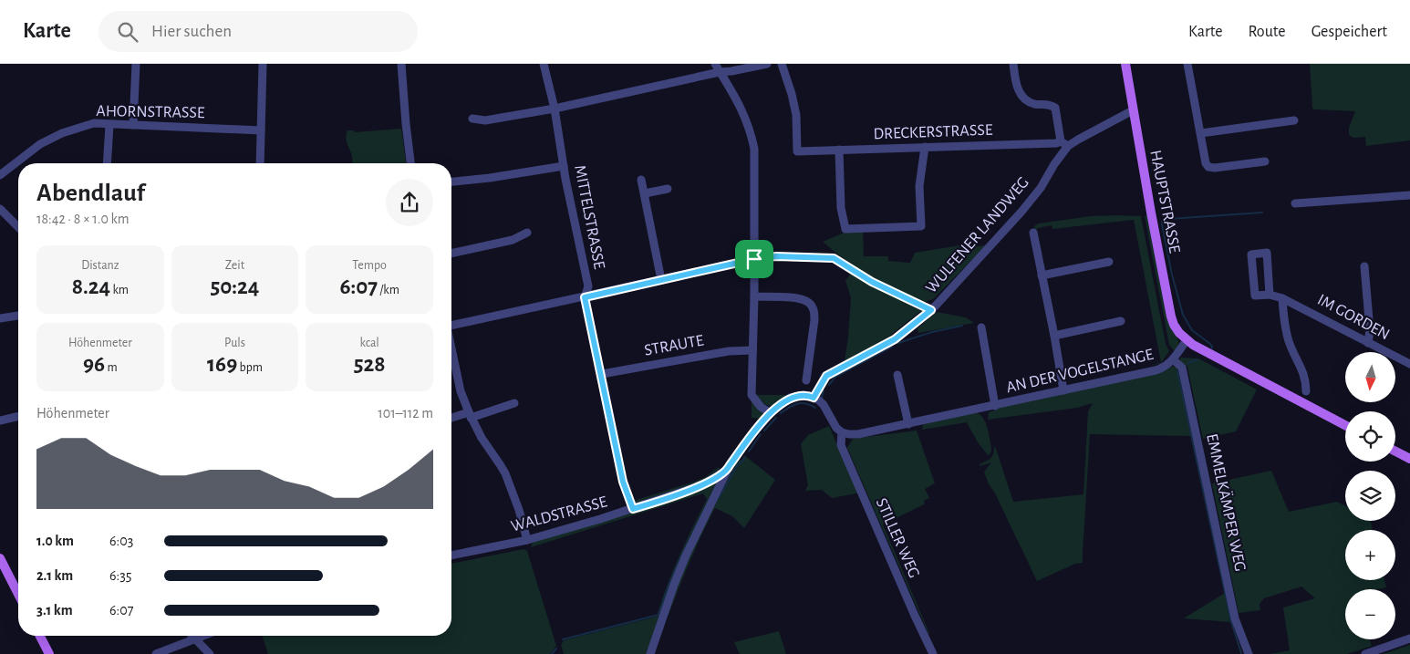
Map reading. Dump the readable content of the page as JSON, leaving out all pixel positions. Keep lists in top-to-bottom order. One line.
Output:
{"streets":{"main road":["HAUPTSTRASSE"],"street":["AHORNSTRASSE","DRECKERSTRASSE","MITTELSTRASSE","WULFENER LANDWEG","IM GORDEN","STRAUTE","AN DER VOGELSTANGE","EMMELKÄMPER WEG","WALDSTRASSE","STILLER WEG"]},"crossings":[["HAUPTSTRASSE","WULFENER LANDWEG"],["HAUPTSTRASSE","AN DER VOGELSTANGE"],["MITTELSTRASSE","STRAUTE"],["MITTELSTRASSE","WALDSTRASSE"],["AN DER VOGELSTANGE","EMMELKÄMPER WEG"],["AN DER VOGELSTANGE","STILLER WEG"]],"north":"bottom","page":{"header":"Karte","search":"Hier suchen","nav":["Karte","Route","Gespeichert"],"heading":["Abendlauf","18:42 · 8 × 1.0 km"],"stats":[["Distanz","8.24 km"],["Zeit","50:24"],["Tempo","6:07 /km"],["Höhenmeter","96 m"],["Puls","169 bpm"],["kcal","528"]],"map_buttons":["+","−"],"chart":["Höhenmeter","101–112 m"],"list":[{"name":"1.0 km","note":"6:03"},{"name":"2.1 km","note":"6:35"},{"name":"3.1 km","note":"6:07"}]}}
